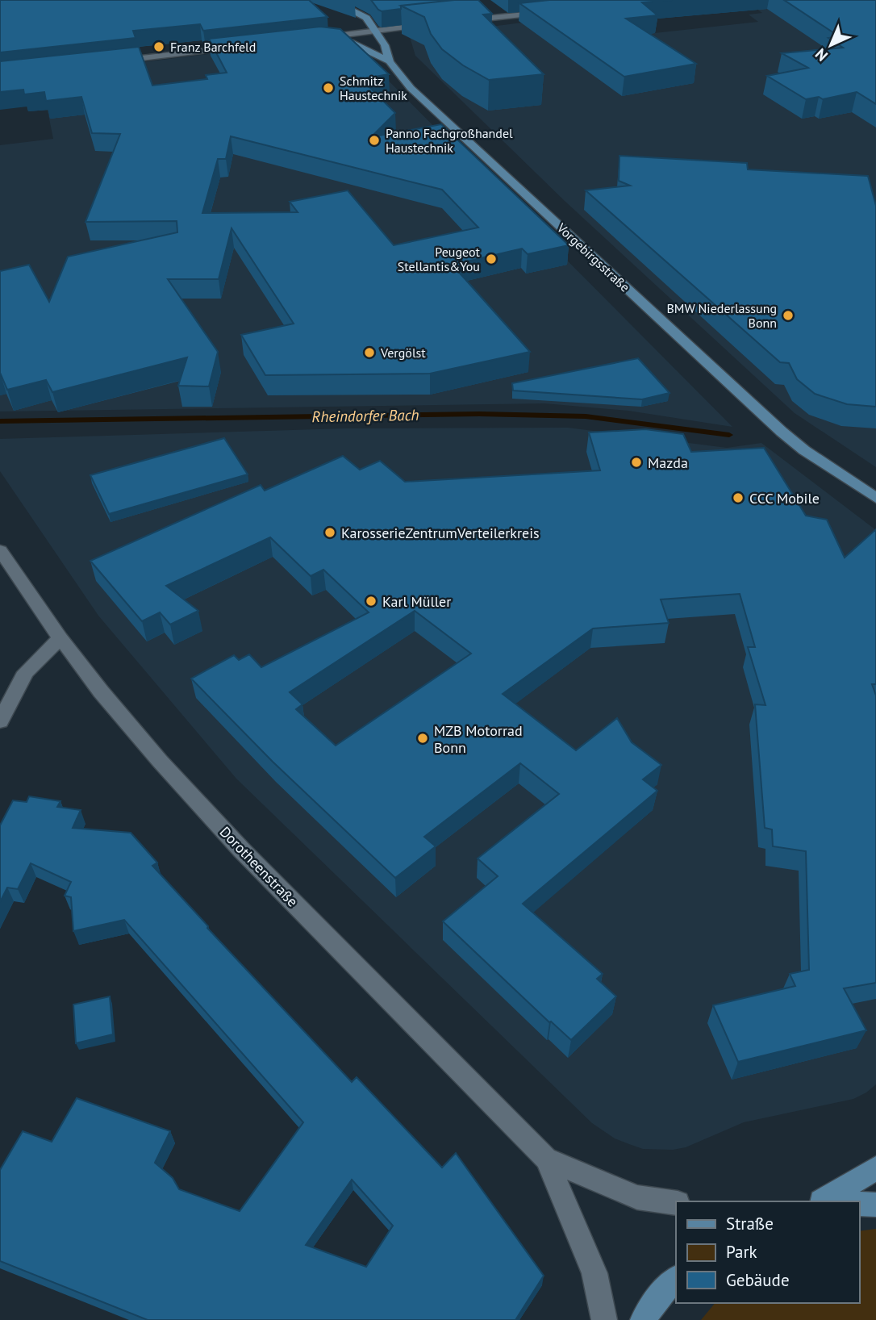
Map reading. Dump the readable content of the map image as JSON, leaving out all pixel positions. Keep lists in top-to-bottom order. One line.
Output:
{"streets":{"street":["Vorgebirgsstraße","Dorotheenstraße"]},"water":["Rheindorfer Bach"],"places":["Franz Barchfeld","Schmitz Haustechnik","Panno Fachgroßhandel Haustechnik","Peugeot Stellantis&You","BMW Niederlassung Bonn","Vergölst","Mazda","CCC Mobile","KarosserieZentrumVerteilerkreis","Karl Müller","MZB Motorrad Bonn"],"legend":["Straße","Park","Gebäude"],"north":"bottom left"}
